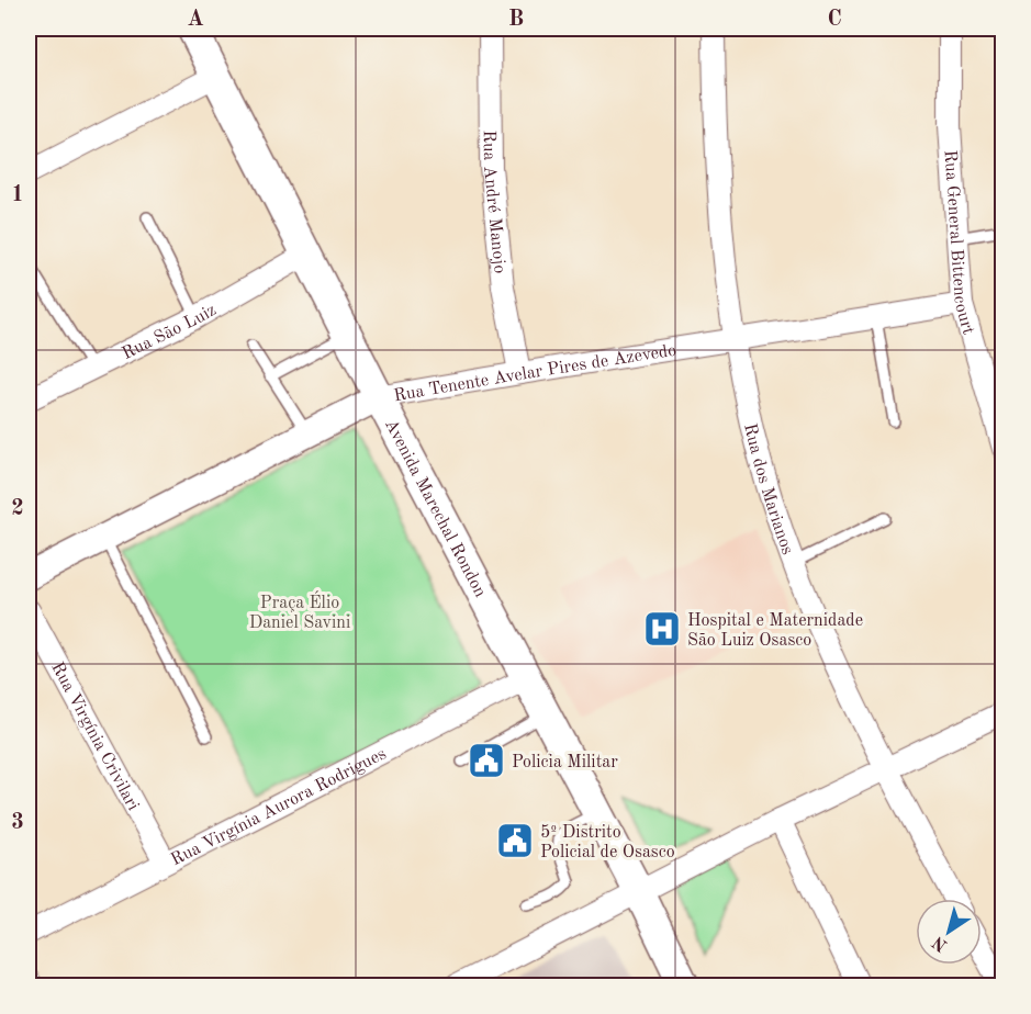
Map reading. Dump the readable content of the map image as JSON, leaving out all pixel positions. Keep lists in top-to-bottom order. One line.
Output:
{"streets":{"main road":["Avenida Marechal Rondon"],"street":["Rua André Manojo","Rua General Bittencourt","Rua São Luiz","Rua Tenente Avelar Pires de Azevedo","Rua dos Marianos","Rua Virgínia Crivilari","Rua Virgínia Aurora Rodrigues"]},"crossings":[["Rua André Manojo","Rua Tenente Avelar Pires de Azevedo"],["Rua General Bittencourt","Rua Tenente Avelar Pires de Azevedo"],["Rua São Luiz","Avenida Marechal Rondon"],["Rua Tenente Avelar Pires de Azevedo","Rua dos Marianos"],["Rua Tenente Avelar Pires de Azevedo","Avenida Marechal Rondon"],["Avenida Marechal Rondon","Rua Virgínia Aurora Rodrigues"],["Rua Virgínia Crivilari","Rua Virgínia Aurora Rodrigues"]],"parks":["Praça Élio Daniel Savini"],"places":{"hospital":["Hospital e Maternidade São Luiz Osasco"],"public building":["Policia Militar","5º Distrito Policial de Osasco"]},"north":"bottom left","grid":{"columns":["A","B","C"],"rows":["1","2","3"]}}
